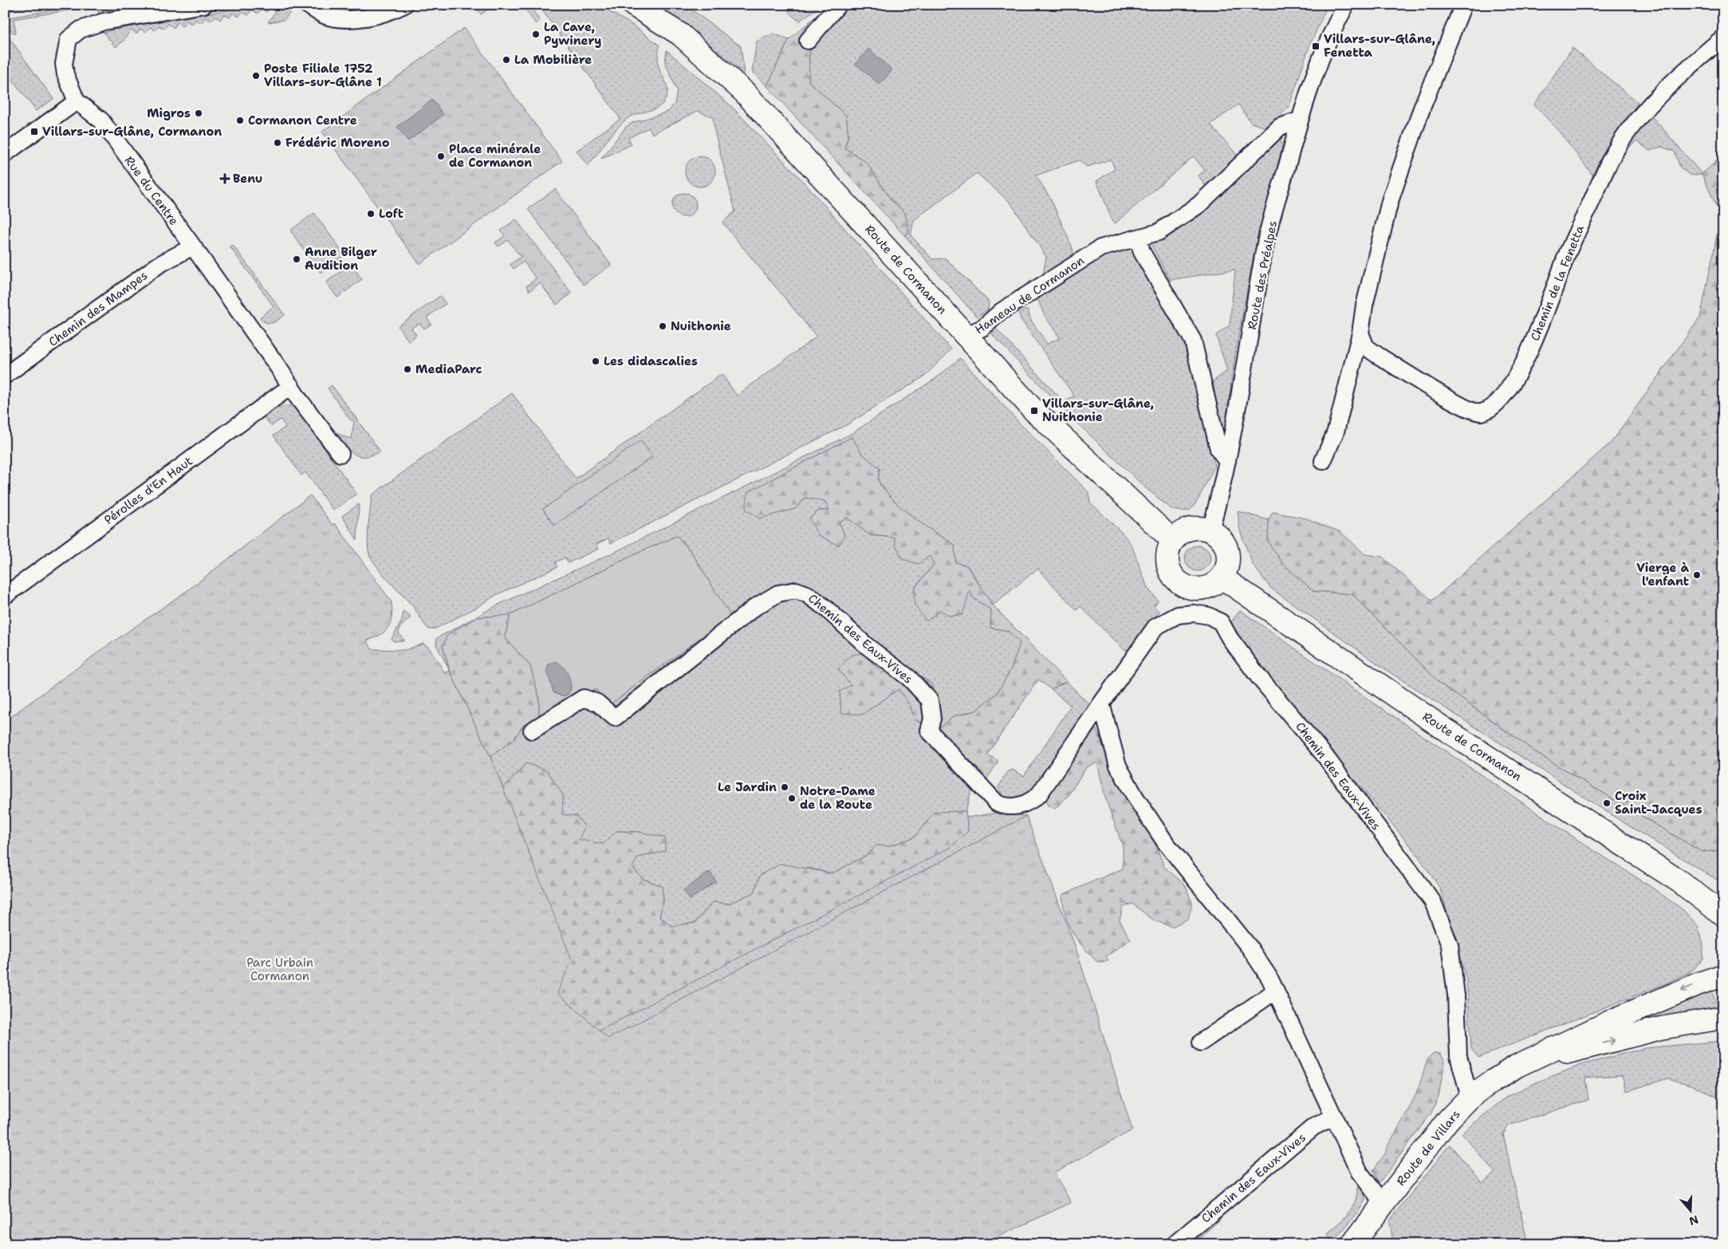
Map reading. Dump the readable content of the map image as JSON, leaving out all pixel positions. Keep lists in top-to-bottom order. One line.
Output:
{"streets":{"main road":["Route de Cormanon","Route de Villars"],"street":["Rue du Centre","Route des Préalpes","Chemin de la Fenetta","Hameau de Cormanon","Chemin des Mampes","Pérolles d'En Haut","Chemin des Eaux-Vives"]},"crossings":[["Rue du Centre","Chemin des Mampes"],["Rue du Centre","Pérolles d'En Haut"],["Route de Cormanon","Route des Préalpes"],["Route de Cormanon","Hameau de Cormanon"],["Route des Préalpes","Hameau de Cormanon"],["Chemin des Eaux-Vives","Route de Villars"]],"parks":["Parc Urbain Cormanon"],"places":{"other":["La Cave, Pywinery","La Mobilière","Poste Filiale 1752 Villars-sur-Glâne 1","Migros","Cormanon Centre","Frédéric Moreno","Place minérale de Cormanon","Loft","Anne Bilger Audition","Nuithonie","Les didascalies","MediaParc","Vierge à l'enfant","Le Jardin","Notre-Dame de la Route","Croix Saint-Jacques"],"transit":["Villars-sur-Glâne, Fenetta","Villars-sur-Glâne, Cormanon","Villars-sur-Glâne, Nuithonie"],"health":["Benu"]},"north":"bottom"}
